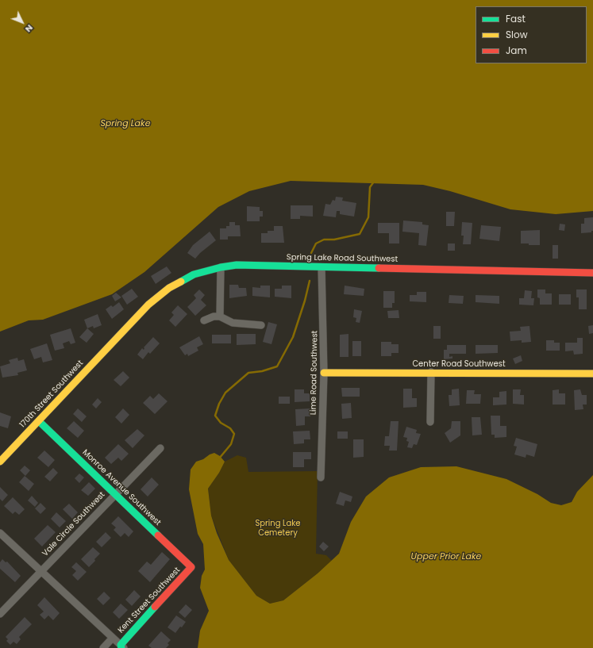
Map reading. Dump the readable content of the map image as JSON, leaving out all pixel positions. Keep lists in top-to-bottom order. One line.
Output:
{"streets":{"street":["Spring Lake Road Southwest","Center Road Southwest","Lime Road Southwest","170th Street Southwest","Monroe Avenue Southwest","Vale Circle Southwest","Kent Street Southwest"]},"crossings":[["Spring Lake Road Southwest","Lime Road Southwest"],["Spring Lake Road Southwest","170th Street Southwest"],["Center Road Southwest","Lime Road Southwest"],["170th Street Southwest","Monroe Avenue Southwest"],["Monroe Avenue Southwest","Vale Circle Southwest"],["Monroe Avenue Southwest","Kent Street Southwest"]],"water":["Spring Lake","Upper Prior Lake"],"parks":["Spring Lake Cemetery"],"legend":["Fast","Slow","Jam"],"north":"bottom right"}
